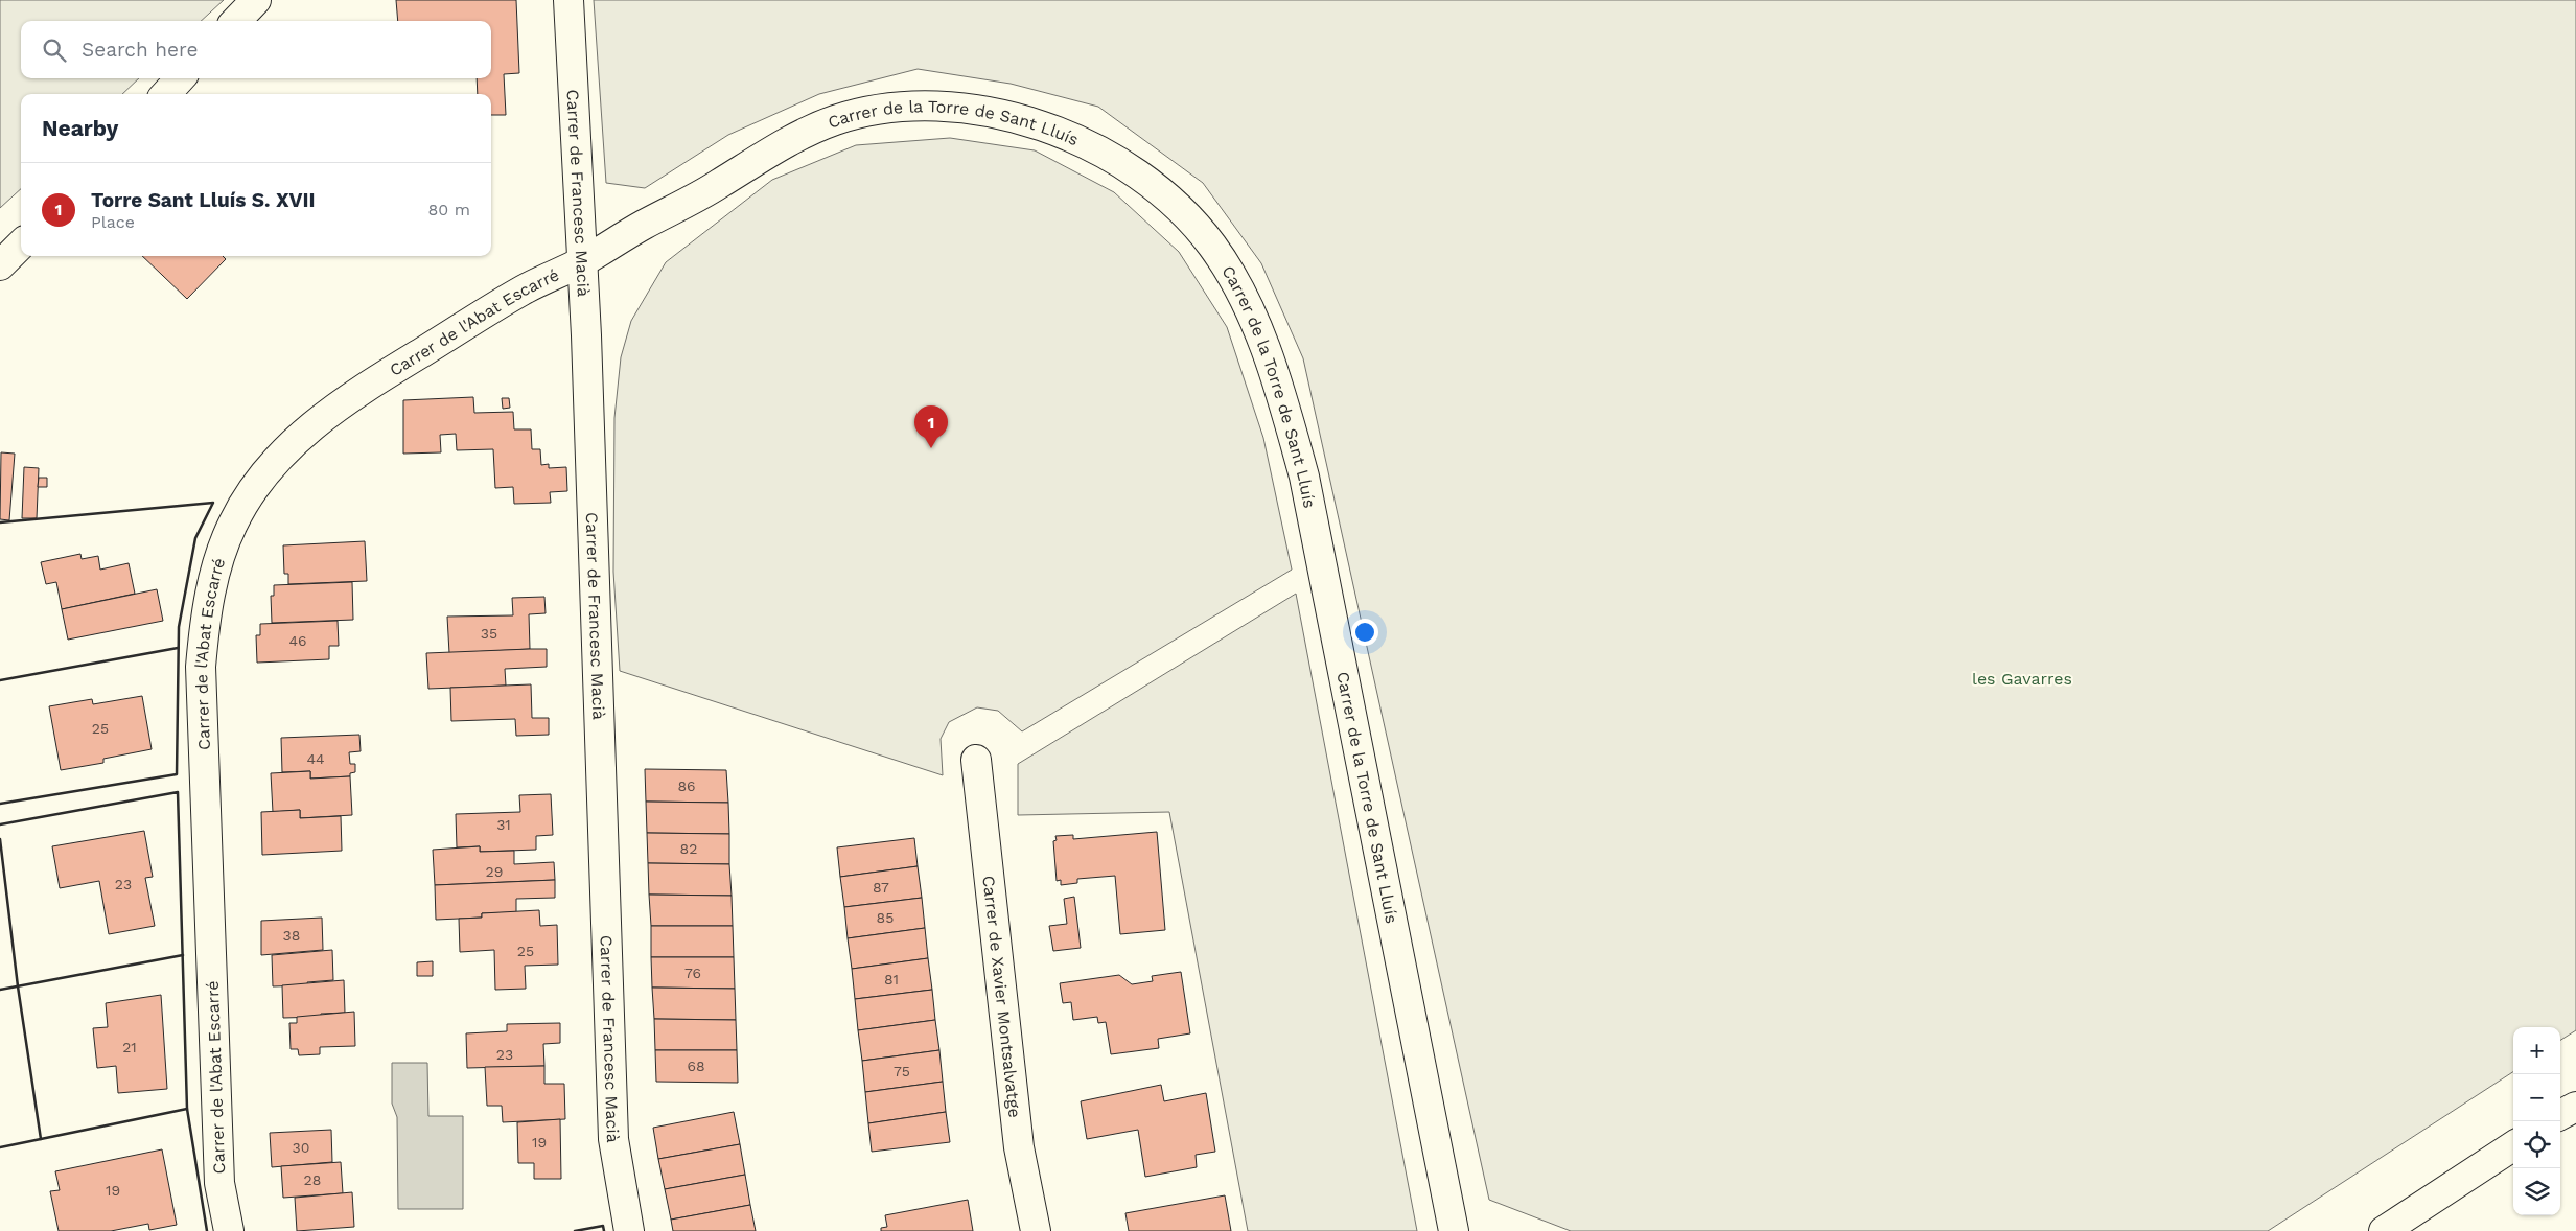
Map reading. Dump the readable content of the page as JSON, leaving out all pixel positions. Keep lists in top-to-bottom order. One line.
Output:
{"streets":{"street":["Carrer de la Torre de Sant Lluís","Carrer de Francesc Macià","Carrer de l'Abat Escarré","Carrer de Xavier Montsalvatge"]},"crossings":[["Carrer de la Torre de Sant Lluís","Carrer de Francesc Macià"],["Carrer de la Torre de Sant Lluís","Carrer de l'Abat Escarré"],["Carrer de Francesc Macià","Carrer de l'Abat Escarré"]],"parks":["les Gavarres"],"house_numbers":["35","46","25","44","86","31","82","29","23","87","85","38","25","76","81","21","23","68","75","19","30","28","19"],"page":{"search":"Search here","heading":"Nearby","list":[{"mark":"1","name":"Torre Sant Lluís S. XVII","note":"Place","value":"80 m"}],"pins":"1","map_buttons":["+","−"]}}
